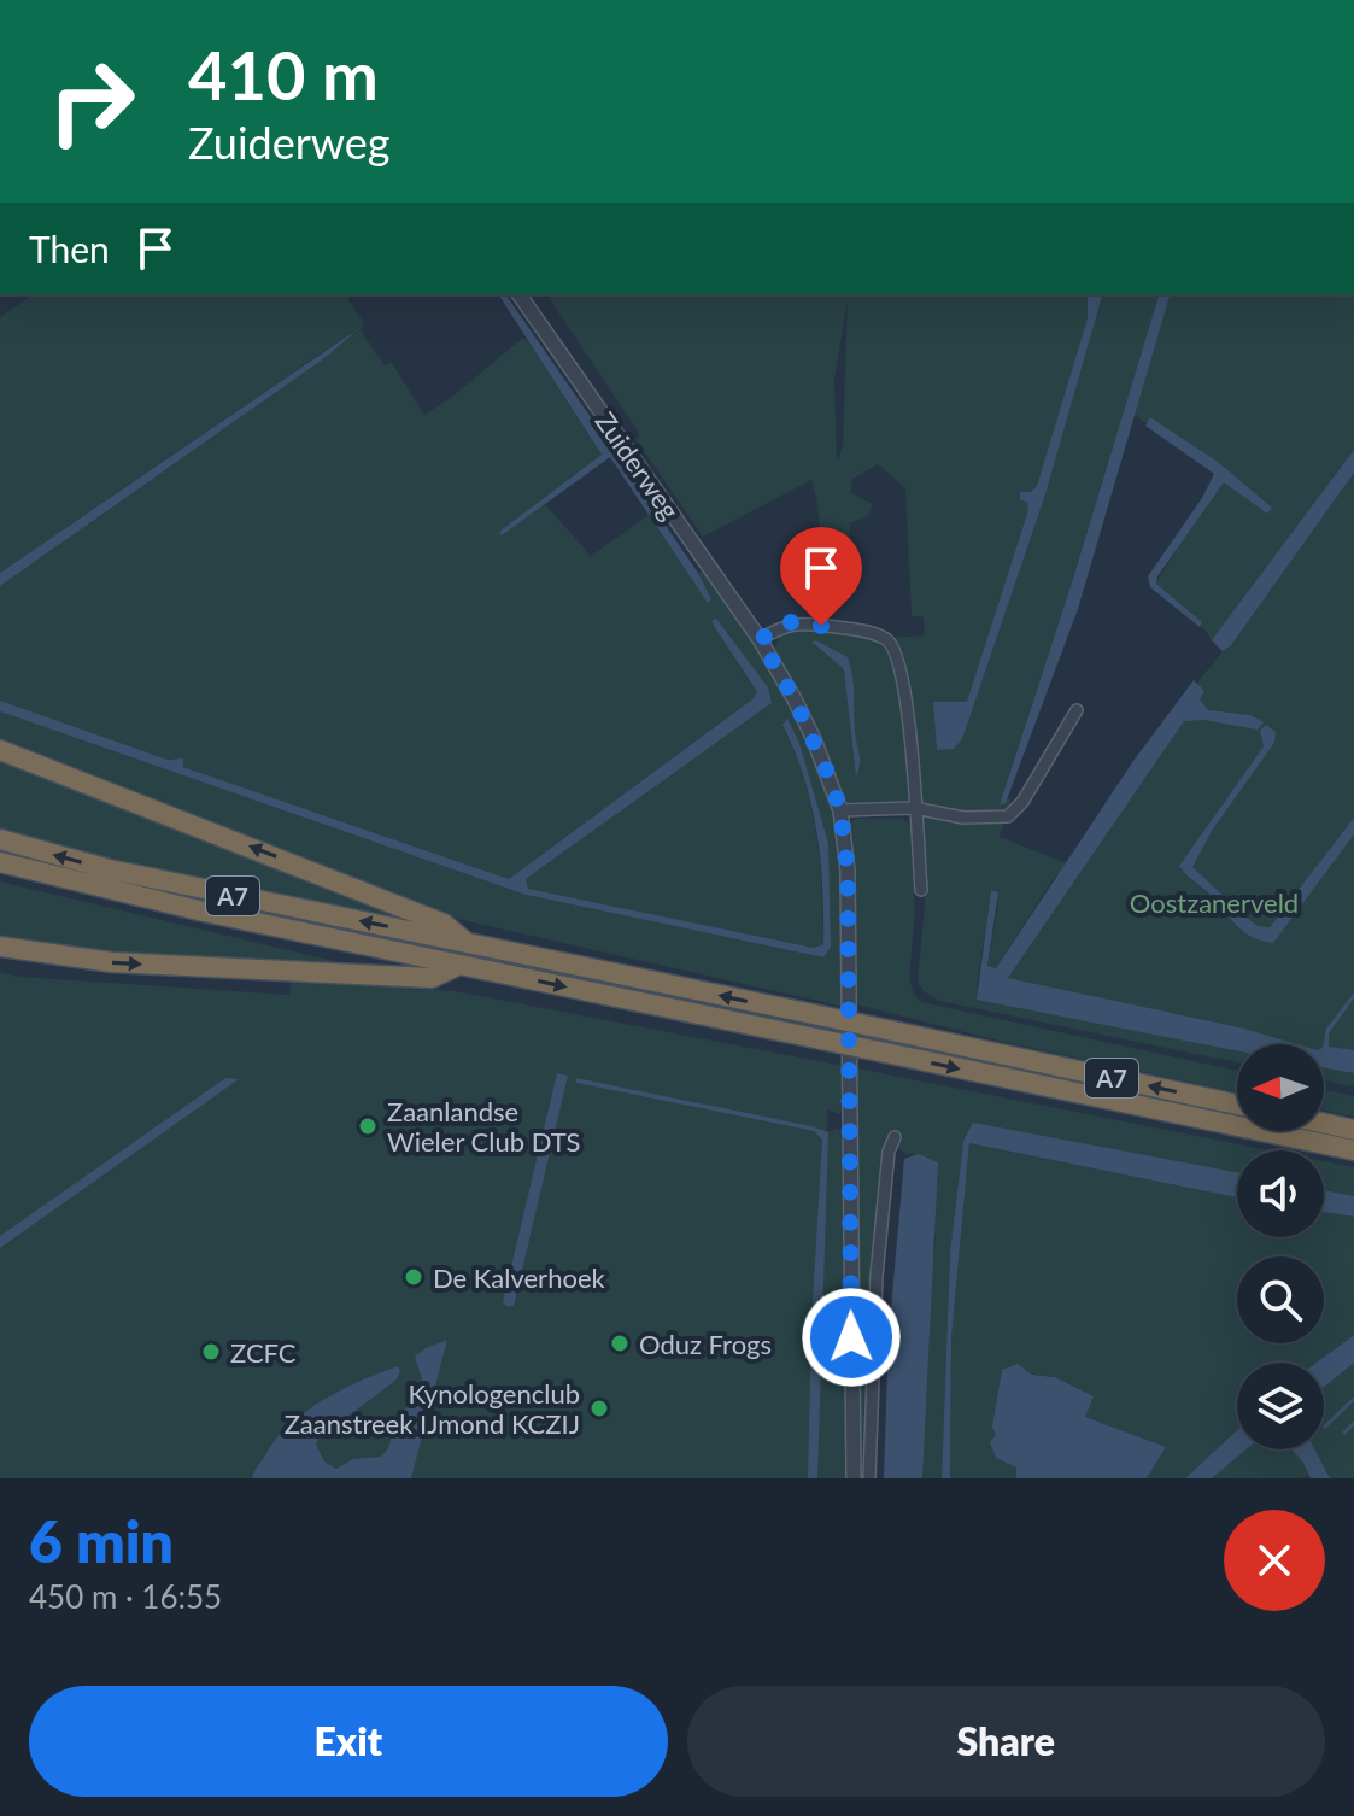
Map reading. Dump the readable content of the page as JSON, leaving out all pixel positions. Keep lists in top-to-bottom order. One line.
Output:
{"streets":{"highway":["A7"],"street":["Zuiderweg"]},"parks":["Oostzanerveld"],"places":["Zaanlandse Wieler Club DTS","De Kalverhoek","Oduz Frogs","ZCFC","Kynologenclub Zaanstreek IJmond KCZIJ"],"north":"left","page":{"turn":["410 m","Zuiderweg"],"then":"Then","heading":["6 min","450 m · 16:55"],"buttons":["Exit","Share"]}}
